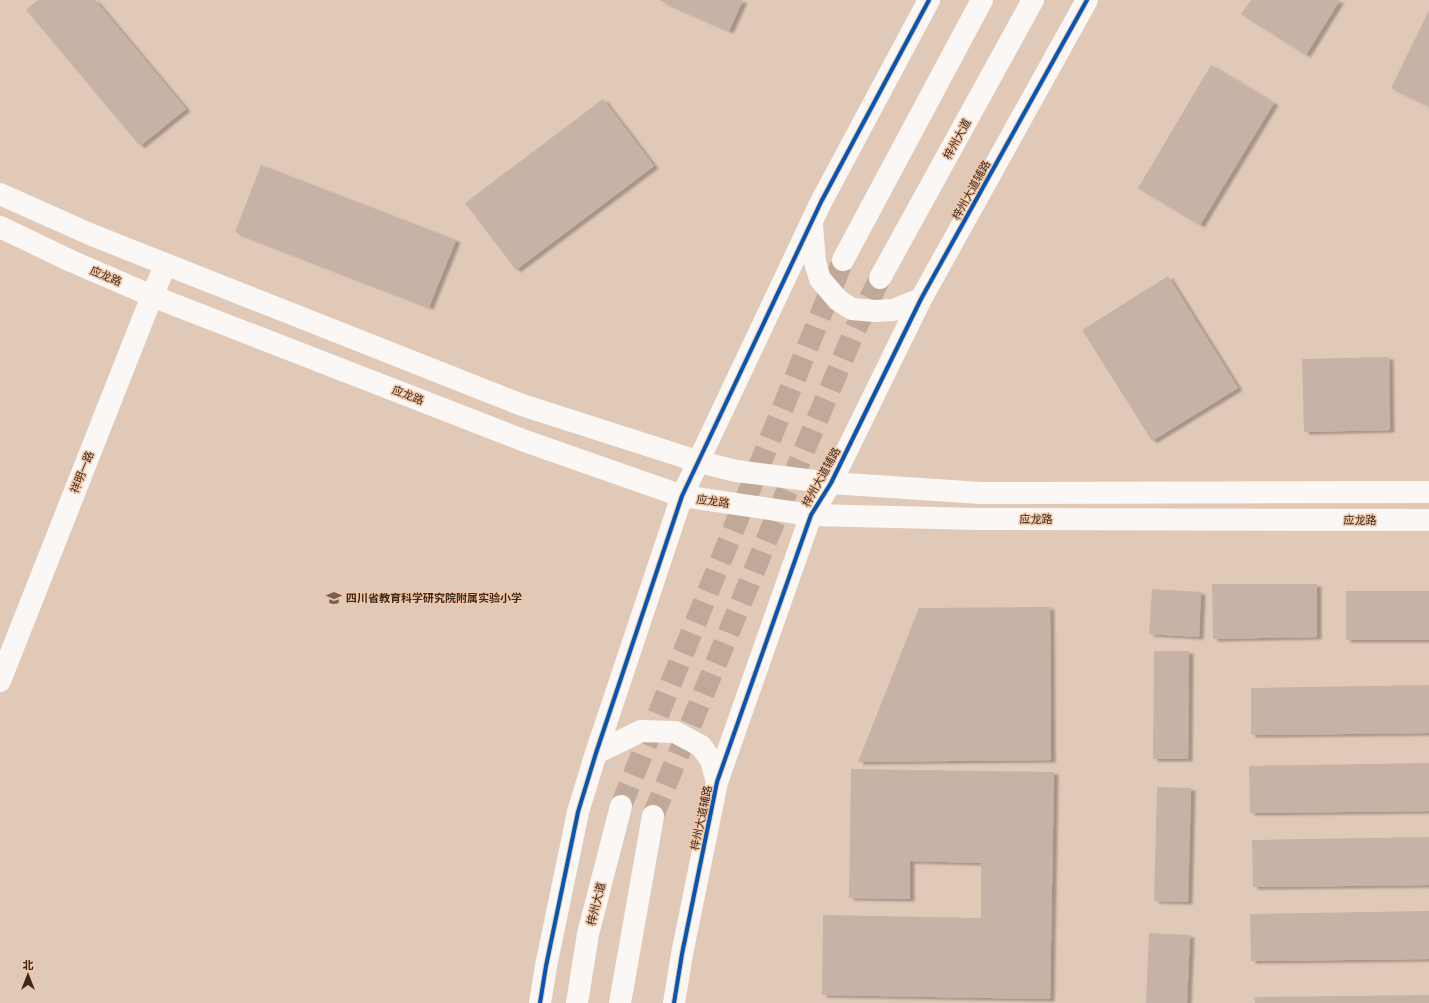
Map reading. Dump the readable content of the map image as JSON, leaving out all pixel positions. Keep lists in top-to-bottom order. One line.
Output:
{"streets":{"main road":["梓州大道","梓州大道辅路","应龙路","祥明一路"]},"crossings":[["梓州大道辅路","应龙路"],["应龙路","祥明一路"]],"places":{"school or university":["四川省教育科学研究院附属实验小学"]},"north":"top"}
